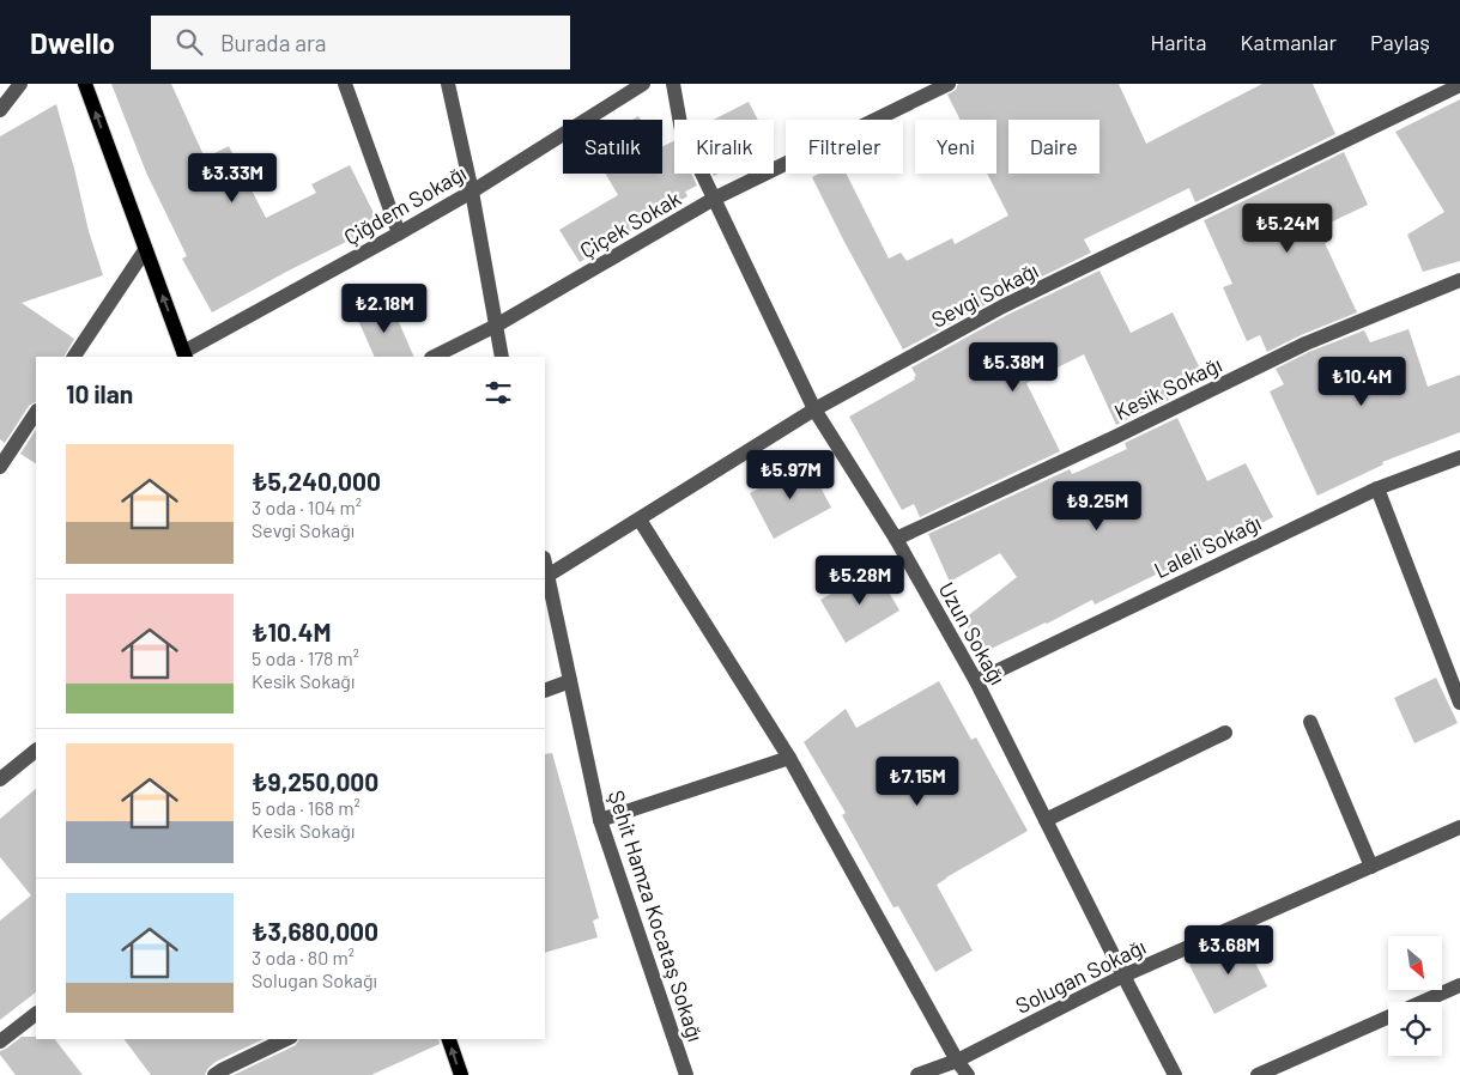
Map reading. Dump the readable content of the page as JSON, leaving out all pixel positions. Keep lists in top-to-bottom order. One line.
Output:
{"streets":{"street":["Çiğdem Sokağı","Çiçek Sokak","Sevgi Sokağı","Kesik Sokağı","Laleli Sokağı","Uzun Sokağı","Şehit Hamza Kocataş Sokağı","Solugan Sokağı"]},"crossings":[["Çiçek Sokak","Uzun Sokağı"],["Sevgi Sokağı","Uzun Sokağı"],["Sevgi Sokağı","Şehit Hamza Kocataş Sokağı"],["Kesik Sokağı","Uzun Sokağı"],["Laleli Sokağı","Uzun Sokağı"],["Uzun Sokağı","Solugan Sokağı"]],"north":"bottom right","page":{"header":"Dwello","search":"Burada ara","nav":["Harita","Katmanlar","Paylaş"],"chip":["Satılık","Kiralık","Filtreler","Yeni","Daire"],"price":["₺3.33M","₺5.24M","₺2.18M","₺5.38M","₺10.4M","₺5.97M","₺9.25M","₺5.28M","₺7.15M","₺3.68M"],"heading":"10 ilan","list":[{"name":"₺5,240,000","note":"3 oda · 104 m² · Sevgi Sokağı"},{"name":"₺10.4M","note":"5 oda · 178 m² · Kesik Sokağı"},{"name":"₺9,250,000","note":"5 oda · 168 m² · Kesik Sokağı"},{"name":"₺3,680,000","note":"3 oda · 80 m² · Solugan Sokağı"}]}}
